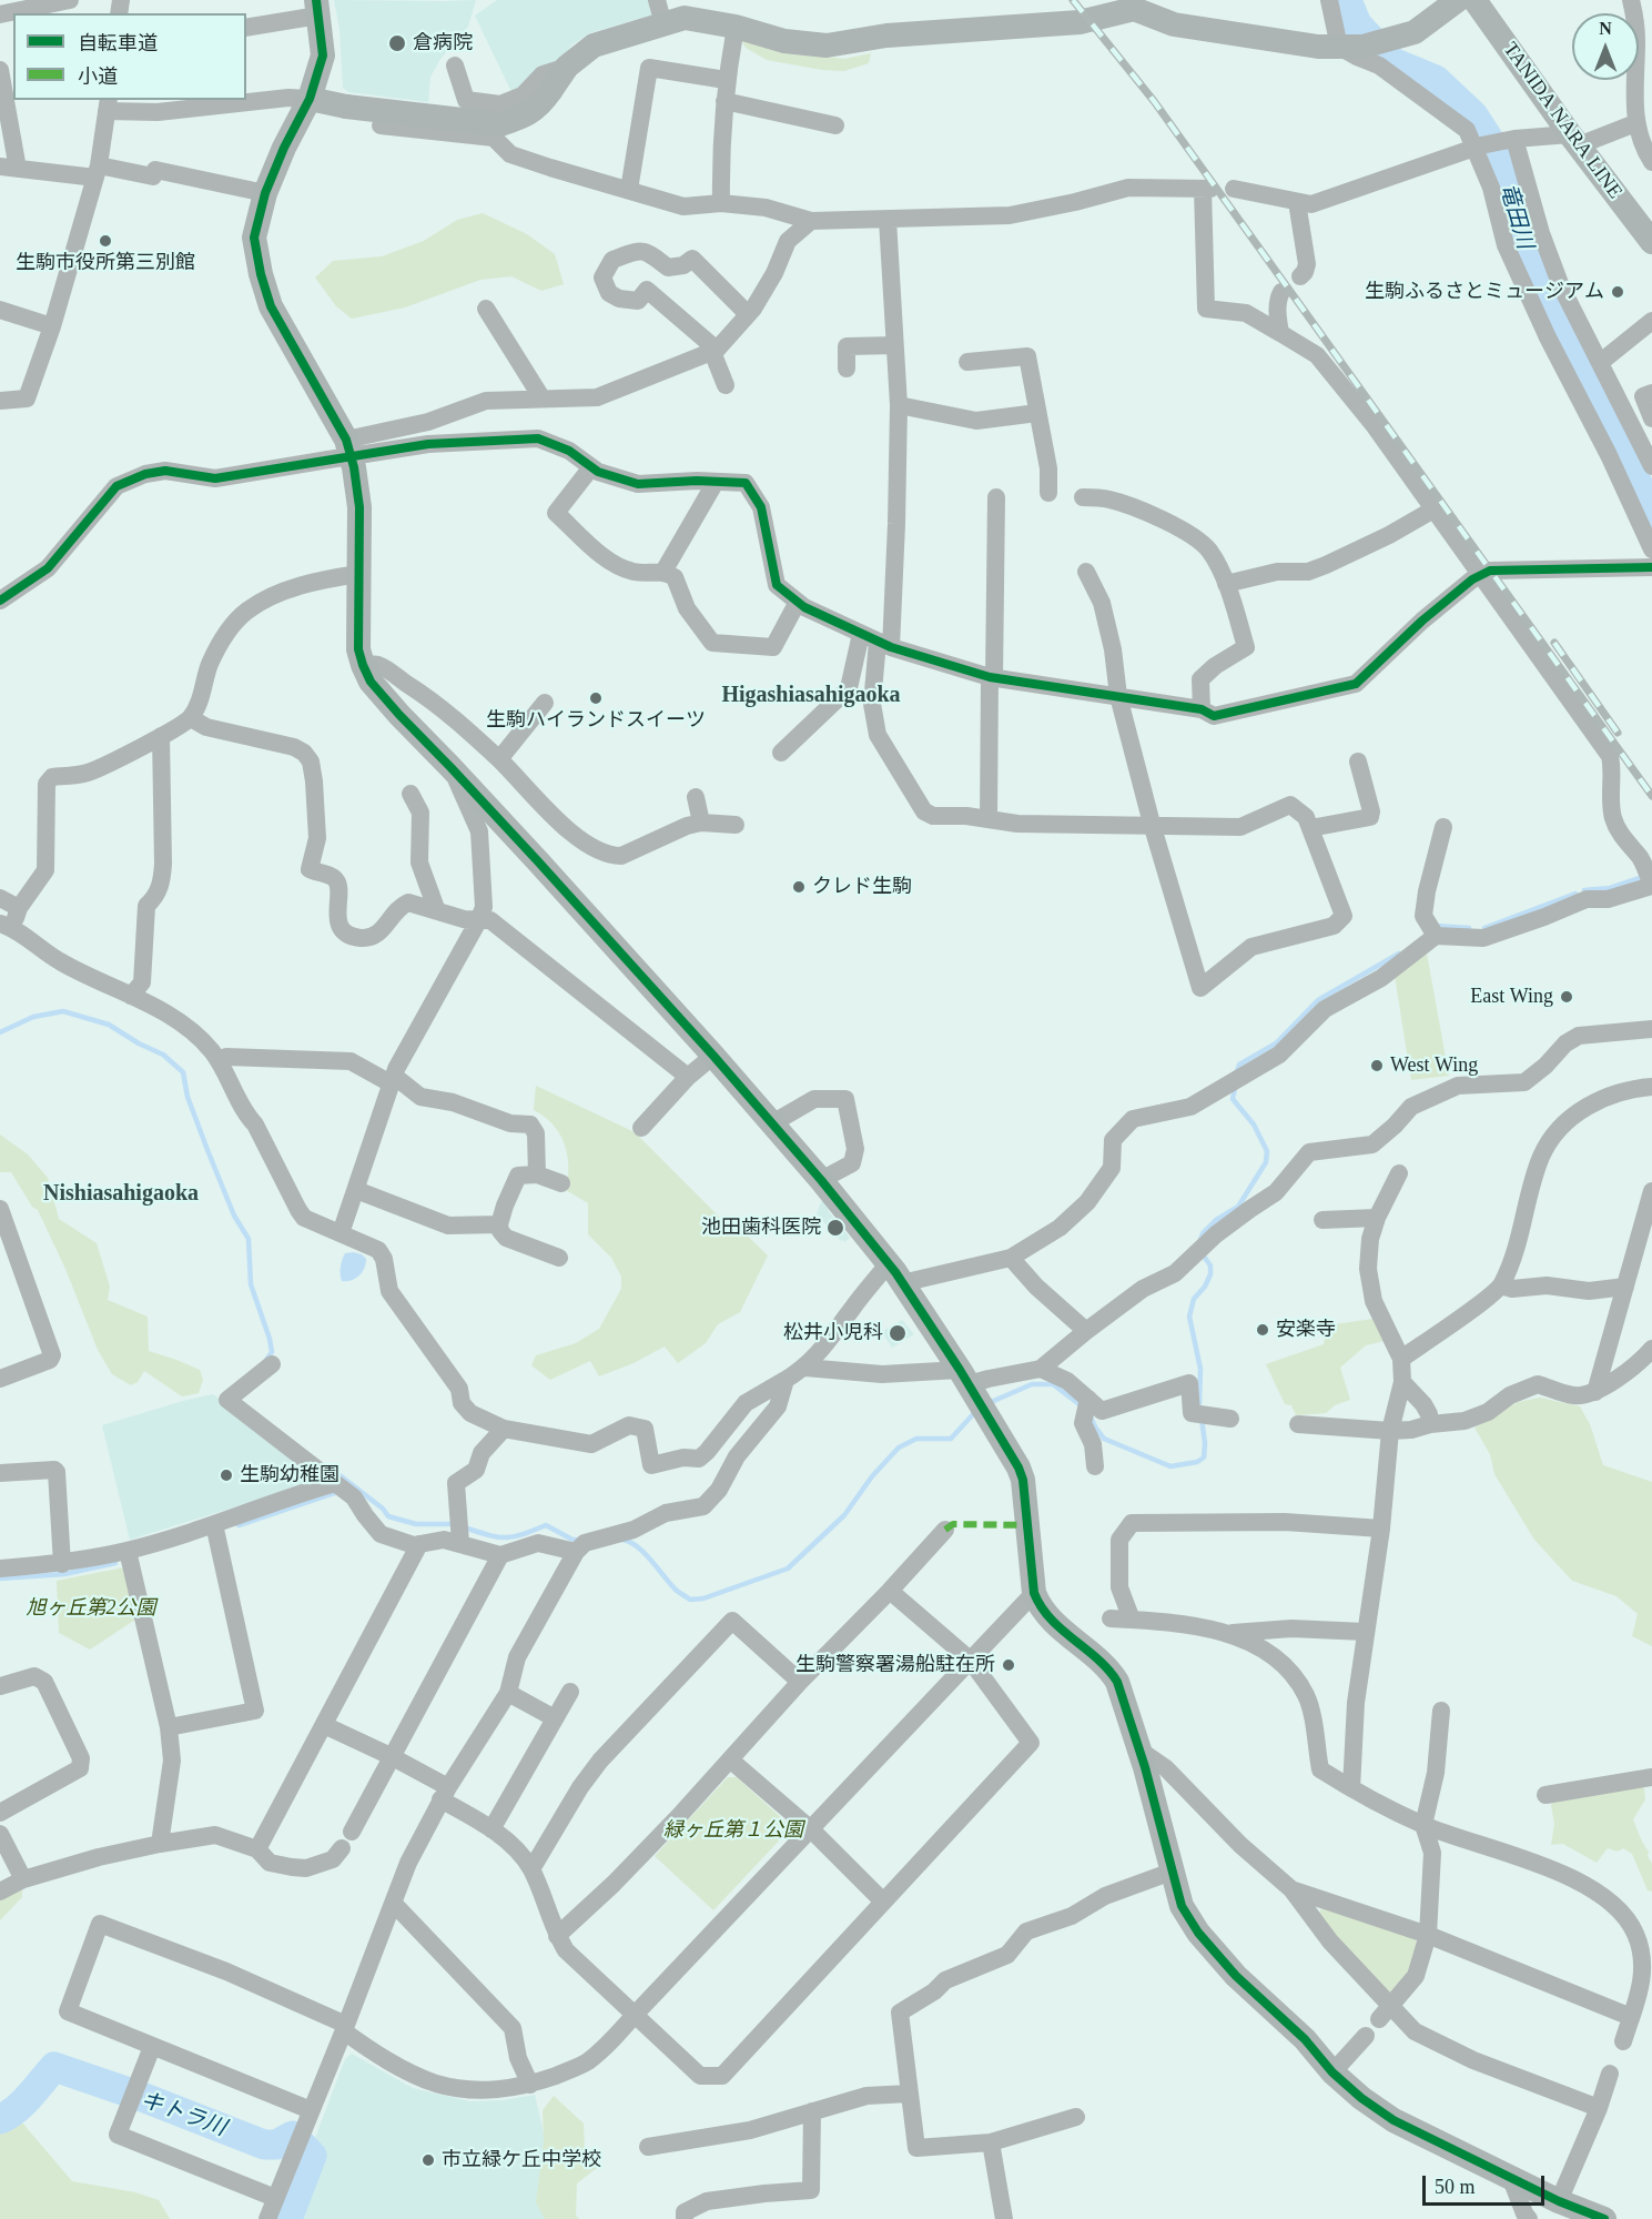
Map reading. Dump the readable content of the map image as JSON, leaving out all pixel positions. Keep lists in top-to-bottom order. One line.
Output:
{"streets":{"street":["TANIDA NARA LINE"]},"districts":["Higashiasahigaoka","Nishiasahigaoka"],"water":["竜田川","キトラ川"],"parks":["旭ヶ丘第2公園","緑ヶ丘第１公園"],"places":["倉病院","生駒市役所第三別館","生駒ふるさとミュージアム","生駒ハイランドスイーツ","クレド生駒","East Wing","West Wing","池田歯科医院","安楽寺","松井小児科","生駒幼稚園","生駒警察署湯船駐在所","市立緑ケ丘中学校"],"legend":["自転車道","小道"],"scale_bar":"50 m","north":"top"}
